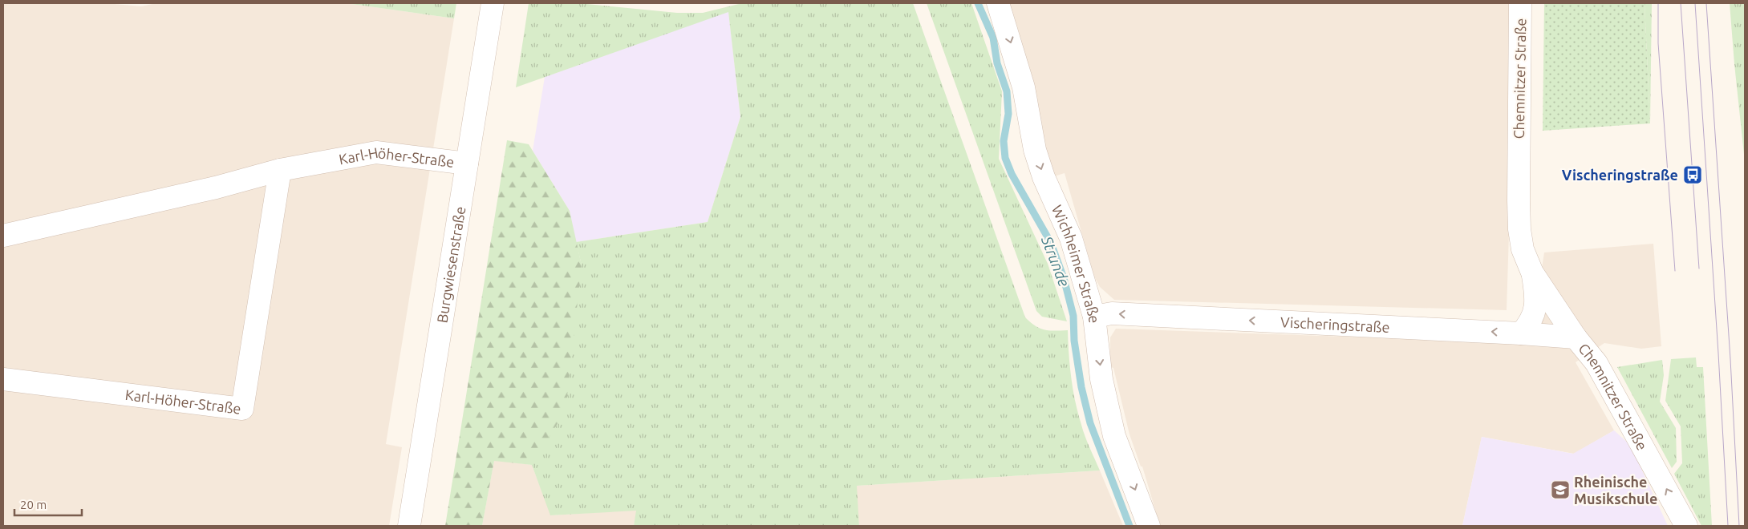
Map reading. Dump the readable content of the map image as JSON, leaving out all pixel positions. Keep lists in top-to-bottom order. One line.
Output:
{"streets":{"street":["Chemnitzer Straße","Karl-Höher-Straße","Burgwiesenstraße","Wichheimer Straße","Vischeringstraße"]},"crossings":[["Chemnitzer Straße","Vischeringstraße"],["Karl-Höher-Straße","Burgwiesenstraße"],["Wichheimer Straße","Vischeringstraße"]],"one_way":["Wichheimer Straße","Vischeringstraße"],"water":["Strunde"],"places":{"bus stop":["Vischeringstraße"],"school or university":["Rheinische Musikschule"]},"scale_bar":"20 m"}
